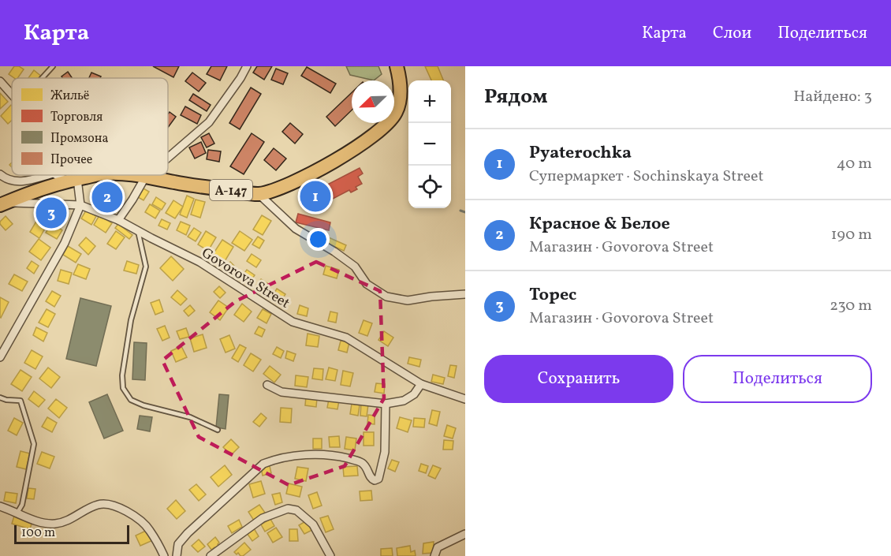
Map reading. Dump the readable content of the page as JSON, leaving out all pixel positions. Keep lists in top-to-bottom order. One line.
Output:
{"streets":{"highway":["А-147"],"street":["Govorova Street"]},"crossings":[["А-147","Govorova Street"]],"legend":["Жильё","Торговля","Промзона","Прочее"],"scale_bar":"100 m","north":"bottom left","page":{"header":"Карта","nav":["Карта","Слои","Поделиться"],"heading":["Рядом","Найдено: 3"],"map_buttons":["+","−"],"list":[{"mark":"1","name":"Pyaterochka","note":"Супермаркет · Sochinskaya Street","value":"40 m"},{"mark":"2","name":"Красное & Белое","note":"Магазин · Govorova Street","value":"190 m"},{"mark":"3","name":"Торес","note":"Магазин · Govorova Street","value":"230 m"}],"pins":["1","2","3"],"buttons":["Сохранить","Поделиться"],"scale":"100 m"}}
